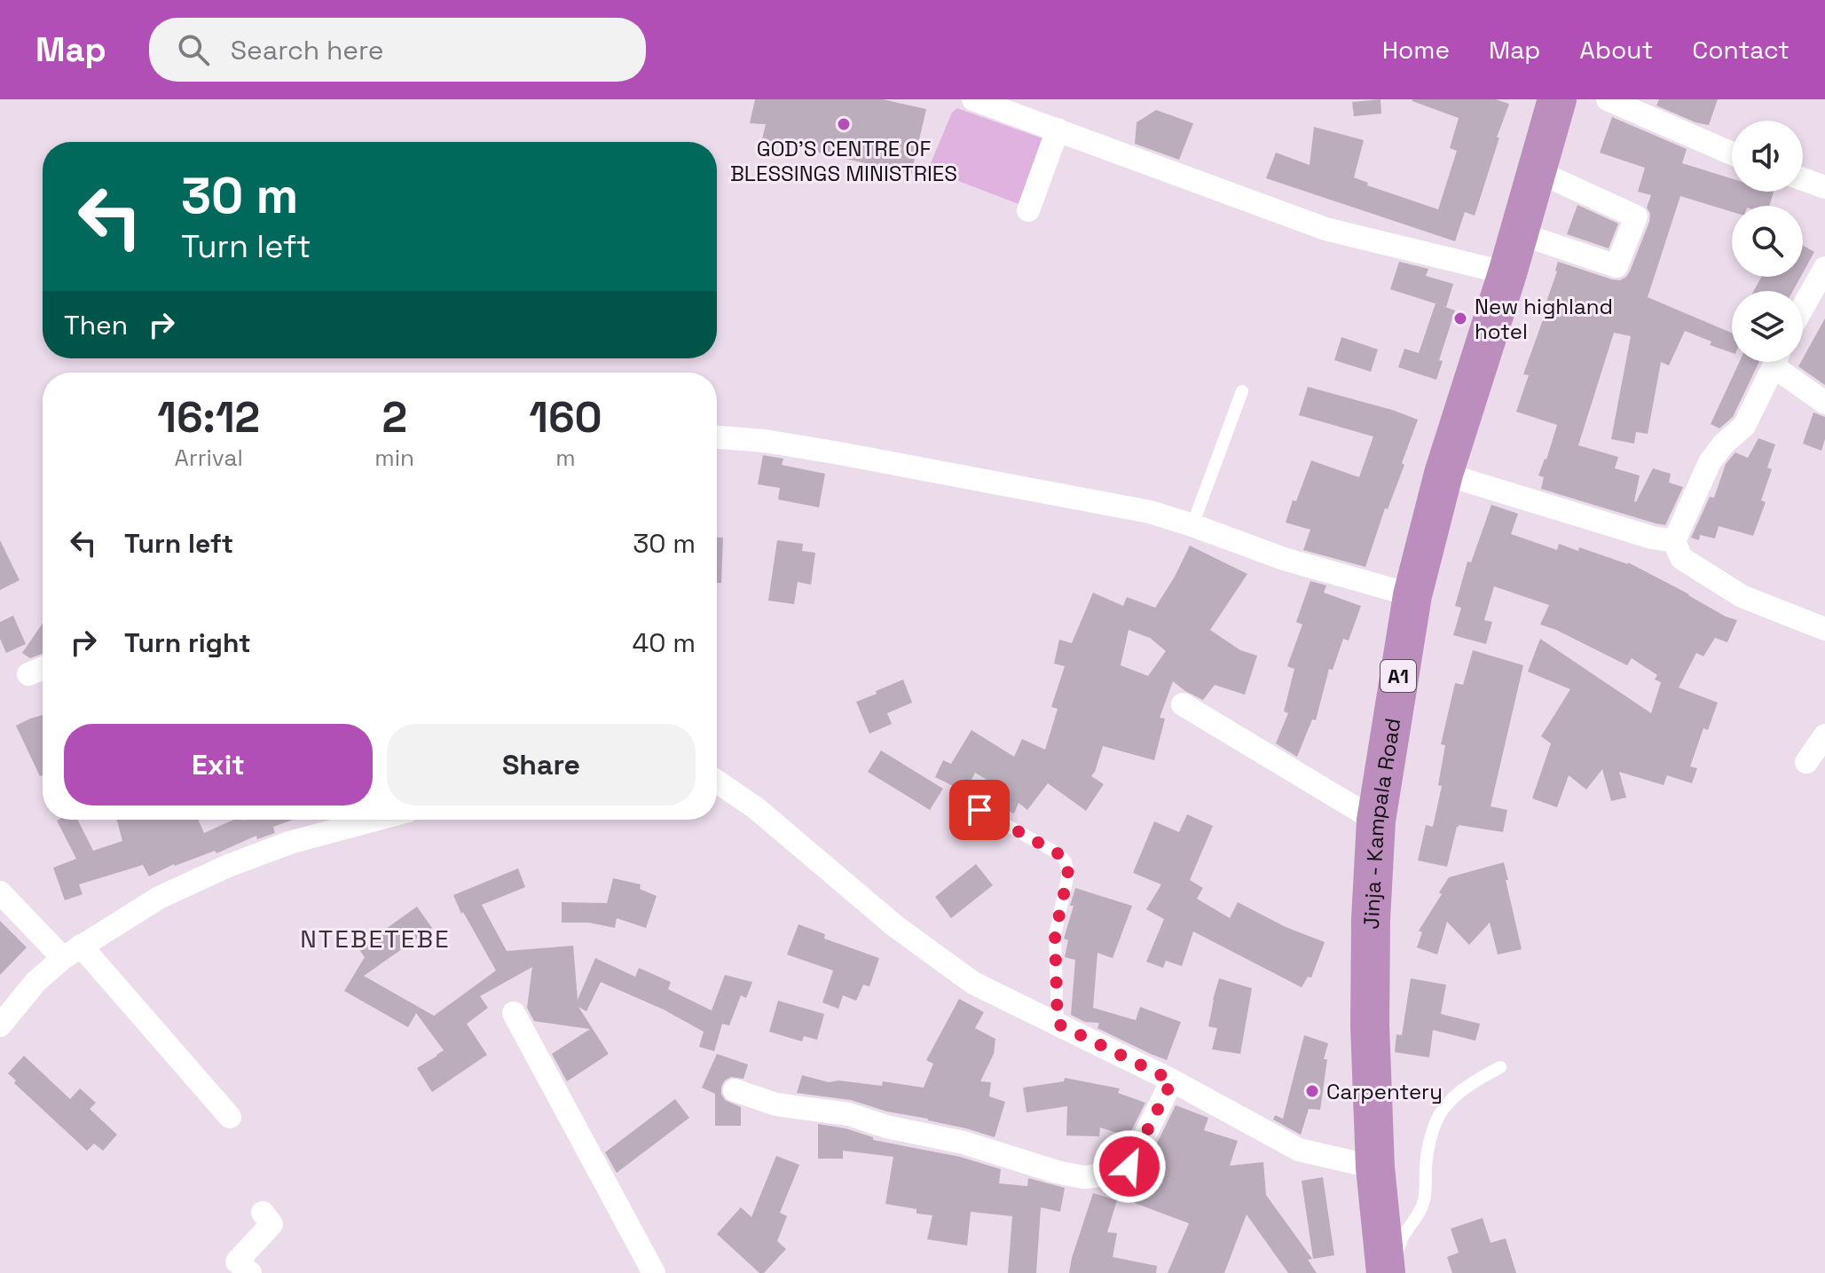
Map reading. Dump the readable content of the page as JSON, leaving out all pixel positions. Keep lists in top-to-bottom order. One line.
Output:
{"streets":{"highway":["A1","Jinja - Kampala Road"]},"districts":["NTEBETEBE"],"places":["GOD'S CENTRE OF BLESSINGS MINISTRIES","New highland hotel","Carpentery"],"page":{"header":"Map","search":"Search here","nav":["Home","Map","About","Contact"],"turn":["30 m","Turn left"],"then":"Then","eta":["16:12","Arrival","2","min","160","m"],"list":[{"name":"Turn left","value":"30 m"},{"name":"Turn right","value":"40 m"}],"buttons":["Exit","Share"]}}
